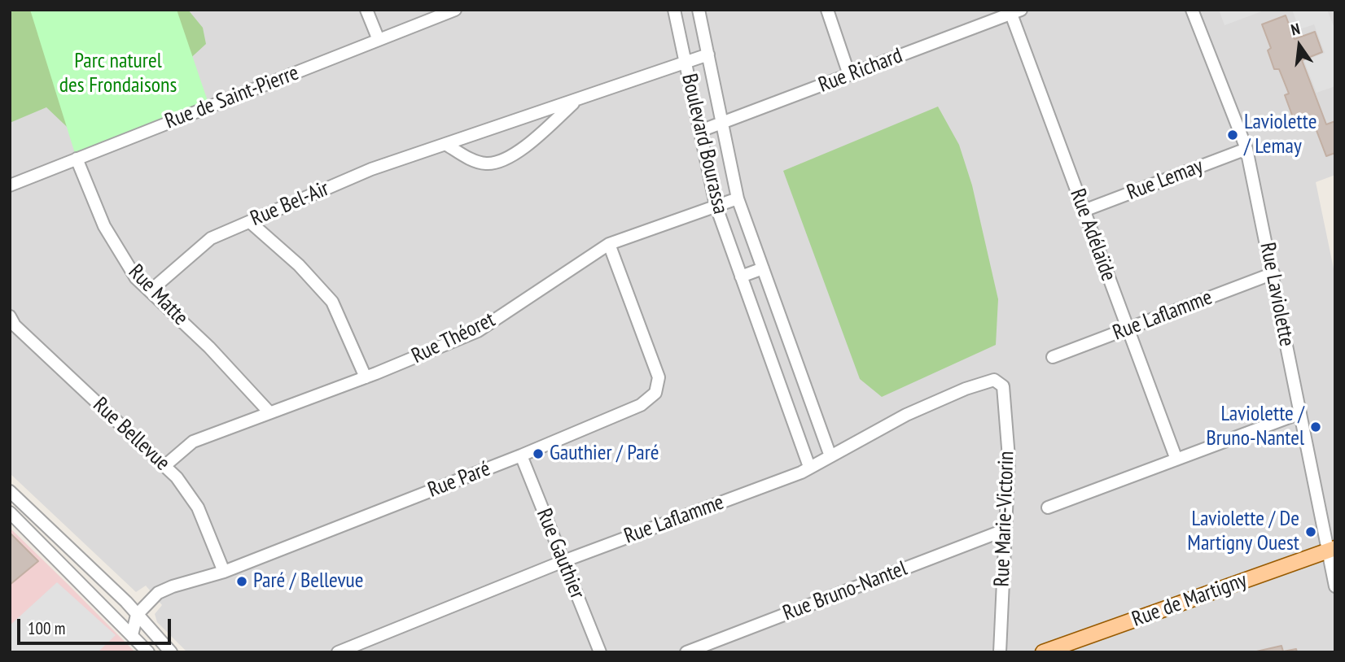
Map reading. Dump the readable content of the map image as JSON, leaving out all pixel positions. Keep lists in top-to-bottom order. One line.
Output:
{"streets":{"main road":["Rue de Martigny"],"street":["Rue Richard","Rue de Saint-Pierre","Boulevard Bourassa","Rue Lemay","Rue Bel-Air","Rue Adélaïde","Rue Laviolette","Rue Matte","Rue Laflamme","Rue Théoret","Rue Bellevue","Rue Paré","Rue Marie-Victorin","Rue Gauthier","Rue Bruno-Nantel"]},"crossings":[["Rue Richard","Boulevard Bourassa"],["Rue Richard","Rue Adélaïde"],["Rue de Saint-Pierre","Rue Matte"],["Boulevard Bourassa","Rue Bel-Air"],["Boulevard Bourassa","Rue Laflamme"],["Boulevard Bourassa","Rue Théoret"],["Rue Lemay","Rue Adélaïde"],["Rue Lemay","Rue Laviolette"],["Rue Bel-Air","Rue Matte"],["Rue Adélaïde","Rue Laflamme"],["Rue Laviolette","Rue Laflamme"],["Rue Laviolette","Rue de Martigny"],["Rue Matte","Rue Théoret"],["Rue Laflamme","Rue Marie-Victorin"],["Rue Laflamme","Rue Gauthier"],["Rue Théoret","Rue Bellevue"],["Rue Théoret","Rue Paré"],["Rue Bellevue","Rue Paré"],["Rue Paré","Rue Gauthier"],["Rue Marie-Victorin","Rue Bruno-Nantel"]],"parks":["Parc naturel des Frondaisons"],"places":["Laviolette / Lemay","Laviolette / Bruno-Nantel","Gauthier / Paré","Laviolette / De Martigny Ouest","Paré / Bellevue"],"scale_bar":"100 m","north":"top"}
